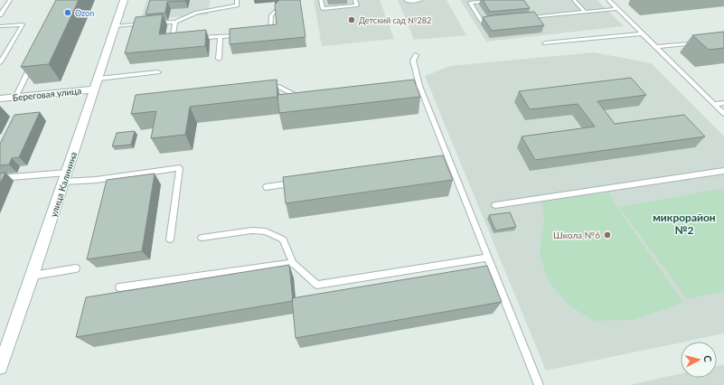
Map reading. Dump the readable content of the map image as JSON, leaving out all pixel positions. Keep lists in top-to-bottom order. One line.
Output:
{"streets":{"street":["Береговая улица","улица Калинина"]},"crossings":[["Береговая улица","улица Калинина"]],"districts":["микрорайон №2"],"places":["Ozon","Детский сад №282","Школа №6"],"north":"right"}
